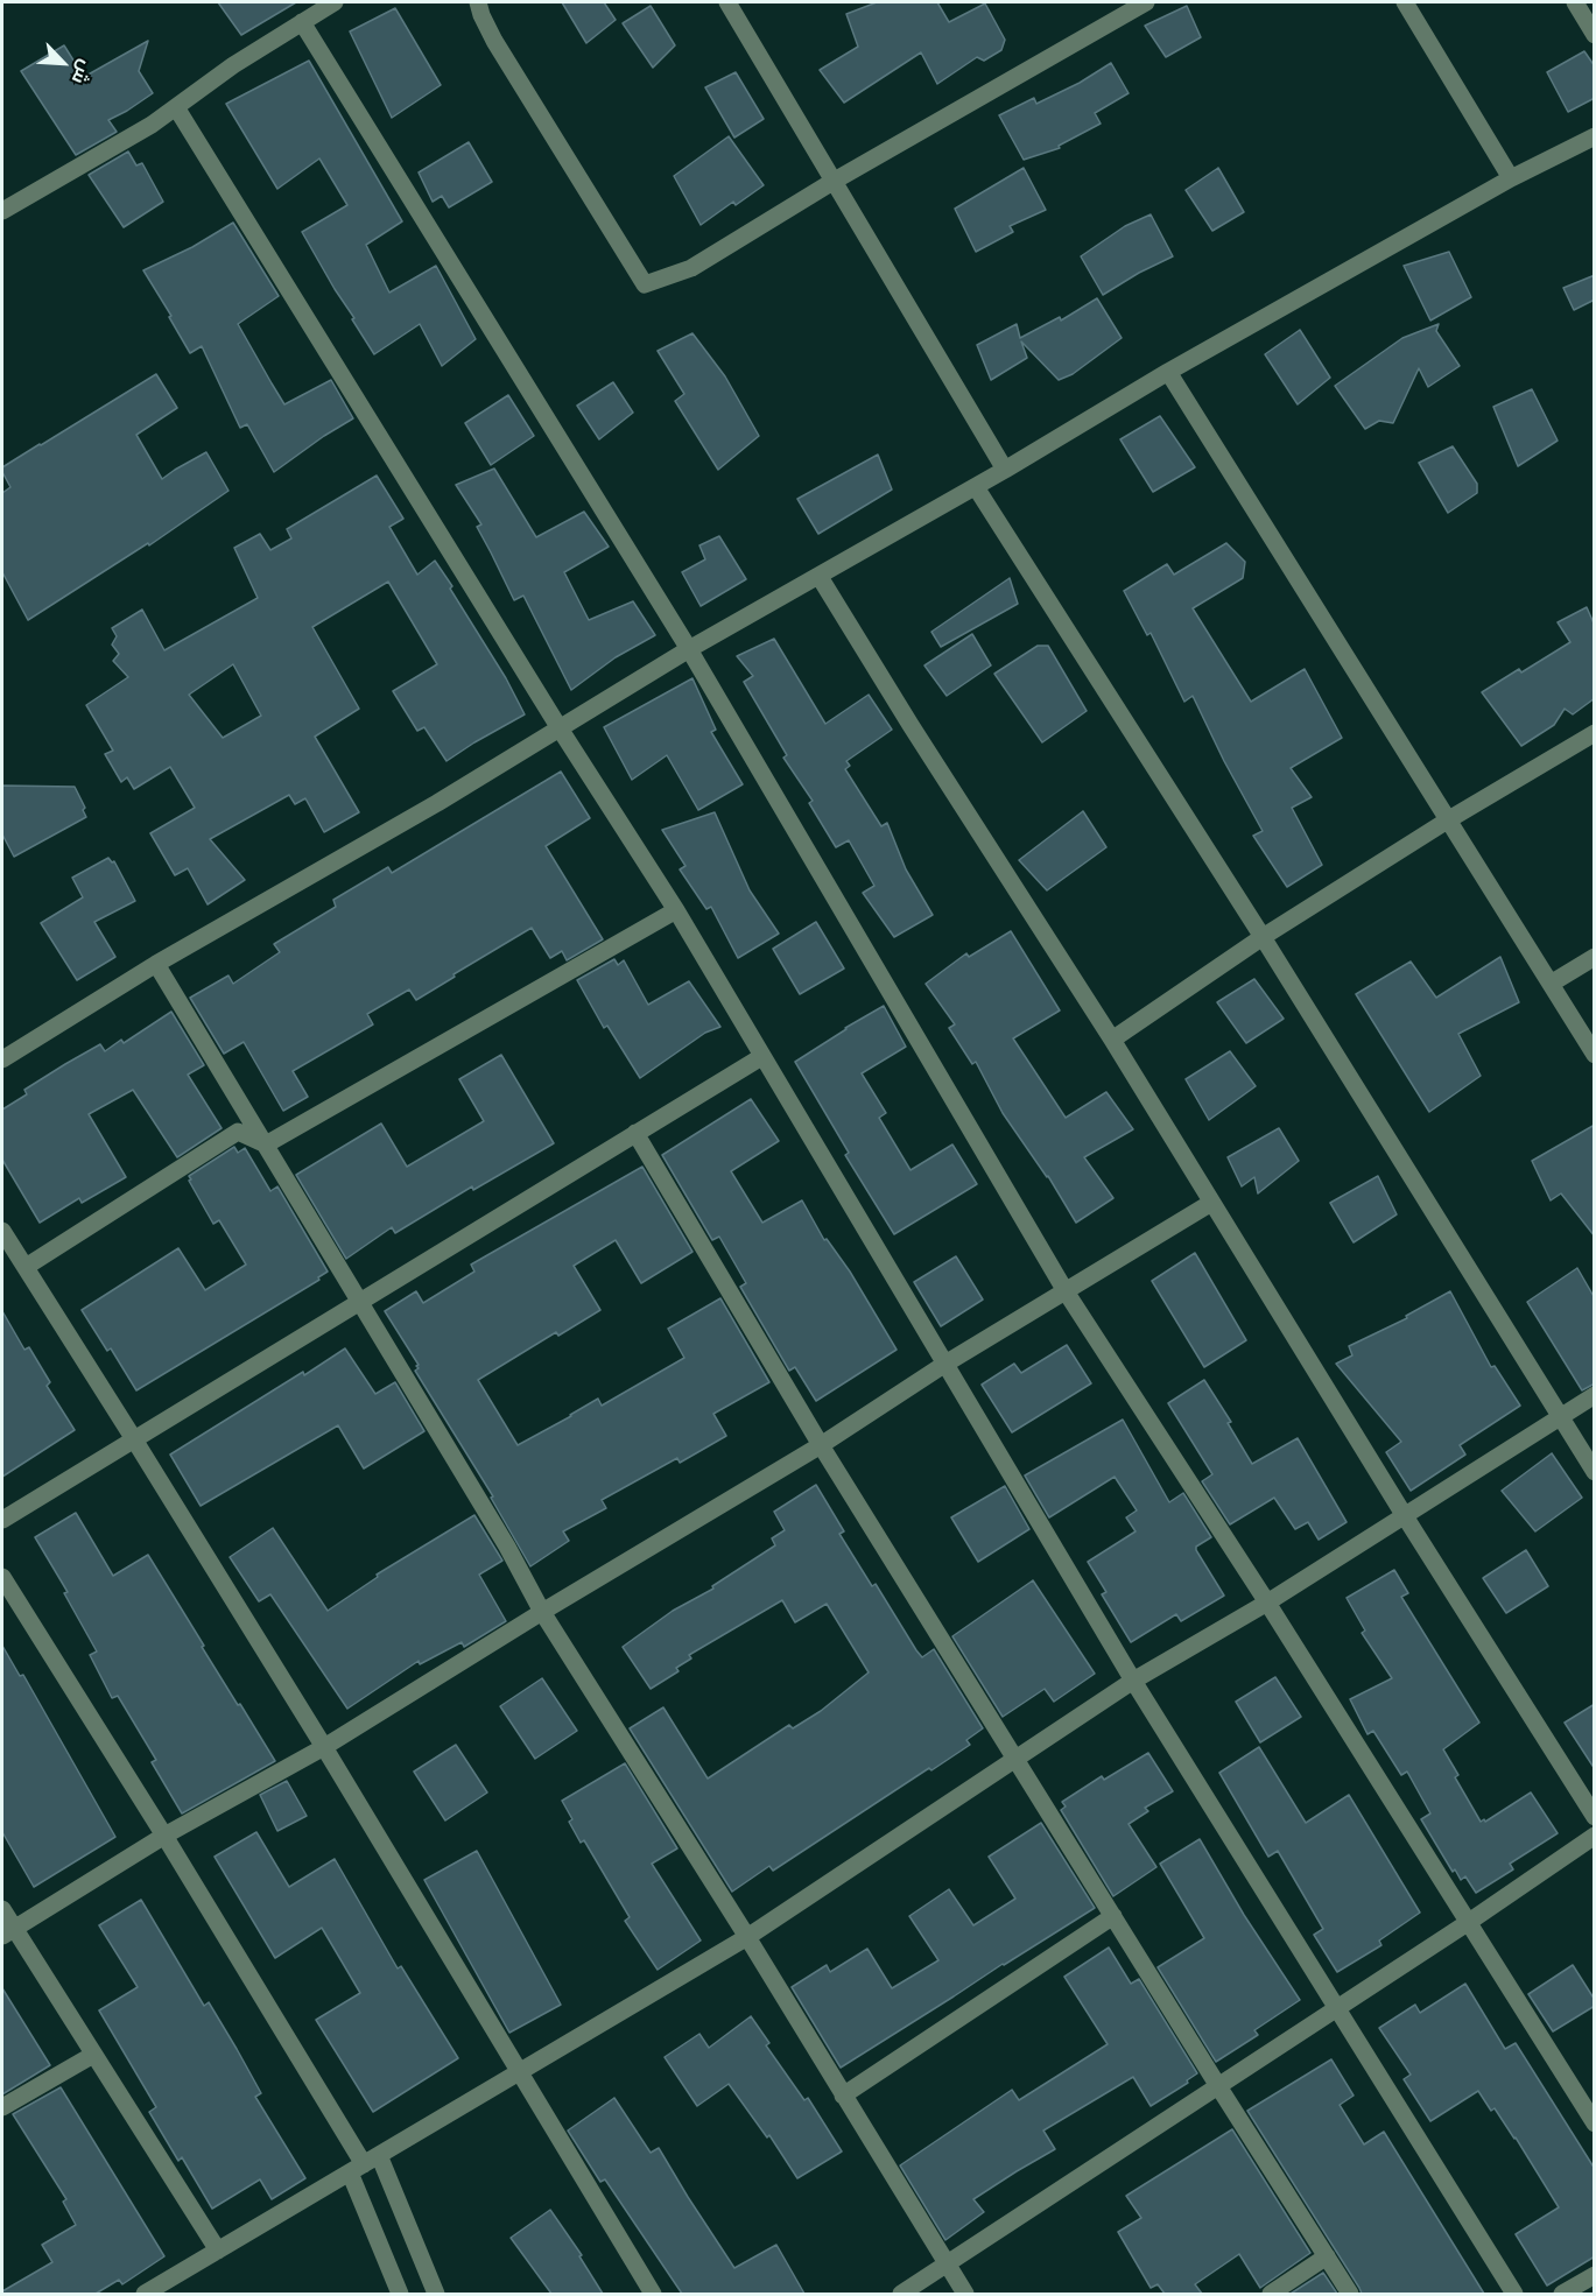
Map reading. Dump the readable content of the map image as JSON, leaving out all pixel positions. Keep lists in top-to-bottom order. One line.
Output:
{"north":"bottom right"}
